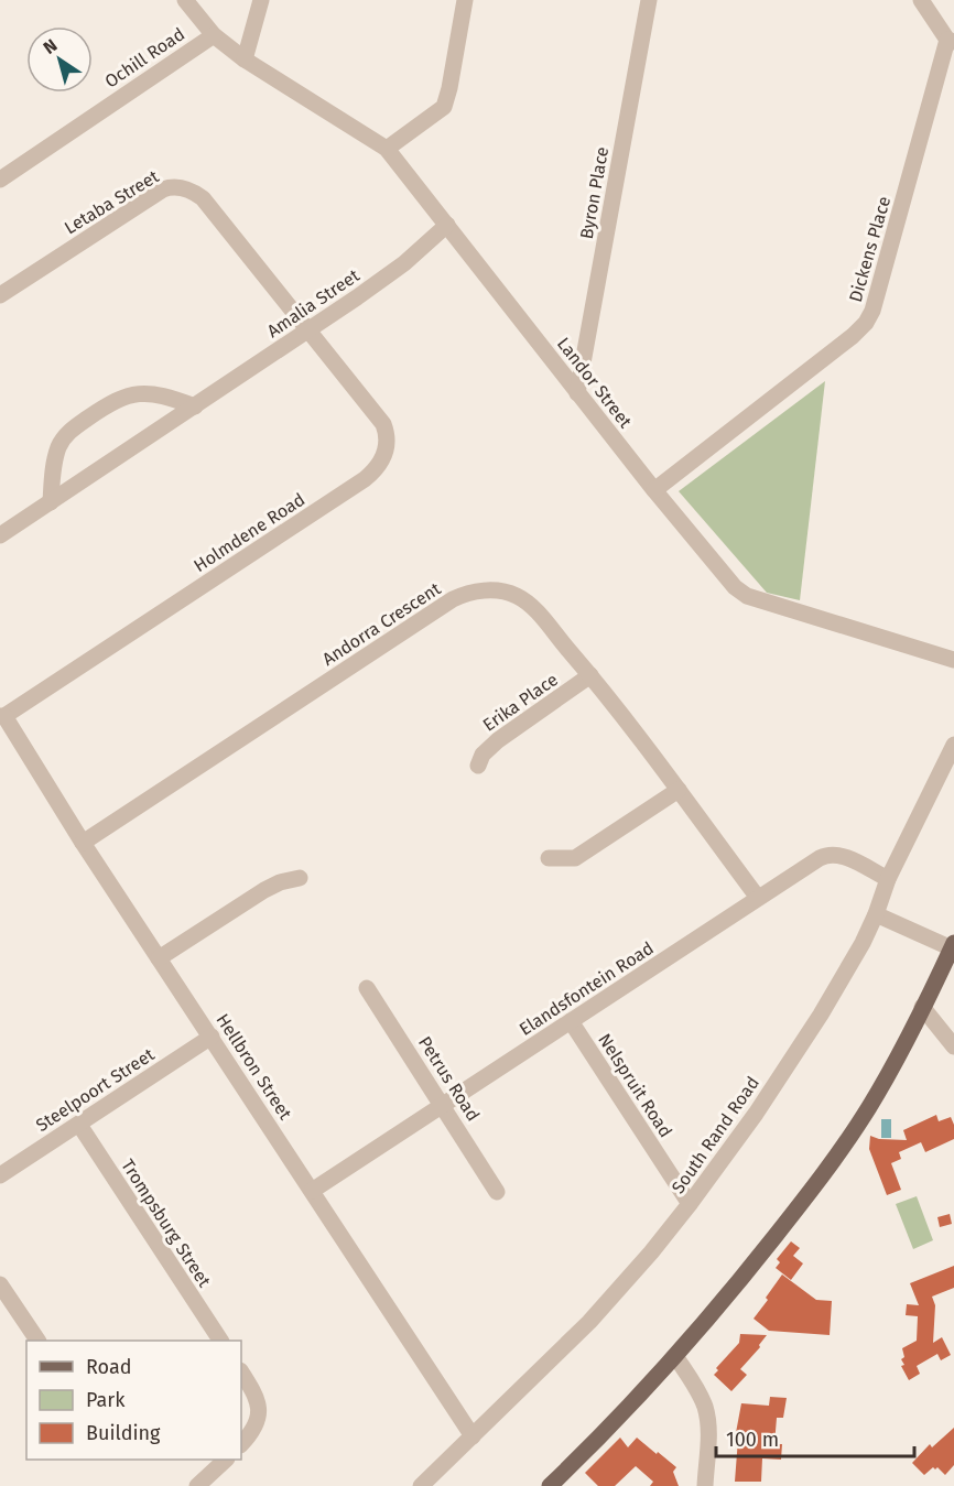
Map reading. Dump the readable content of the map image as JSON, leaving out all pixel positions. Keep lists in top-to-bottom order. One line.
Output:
{"streets":{"street":["Ochill Road","Byron Place","Letaba Street","Dickens Place","Amalia Street","Landor Street","Holmdene Road","Andorra Crescent","Erika Place","Elandsfontein Road","Hellbron Street","Petrus Road","Nelspruit Road","Steelpoort Street","South Rand Road","Trompsburg Street"]},"crossings":[["Ochill Road","Landor Street"],["Byron Place","Landor Street"],["Letaba Street","Amalia Street"],["Letaba Street","Holmdene Road"],["Dickens Place","Landor Street"],["Amalia Street","Landor Street"],["Amalia Street","Holmdene Road"],["Holmdene Road","Hellbron Street"],["Andorra Crescent","Erika Place"],["Andorra Crescent","Elandsfontein Road"],["Andorra Crescent","Hellbron Street"],["Elandsfontein Road","Hellbron Street"],["Elandsfontein Road","Petrus Road"],["Elandsfontein Road","Nelspruit Road"],["Elandsfontein Road","South Rand Road"],["Hellbron Street","Steelpoort Street"],["Hellbron Street","South Rand Road"],["Nelspruit Road","South Rand Road"],["Steelpoort Street","Trompsburg Street"]],"legend":["Road","Park","Building"],"scale_bar":"100 m","north":"top left"}
